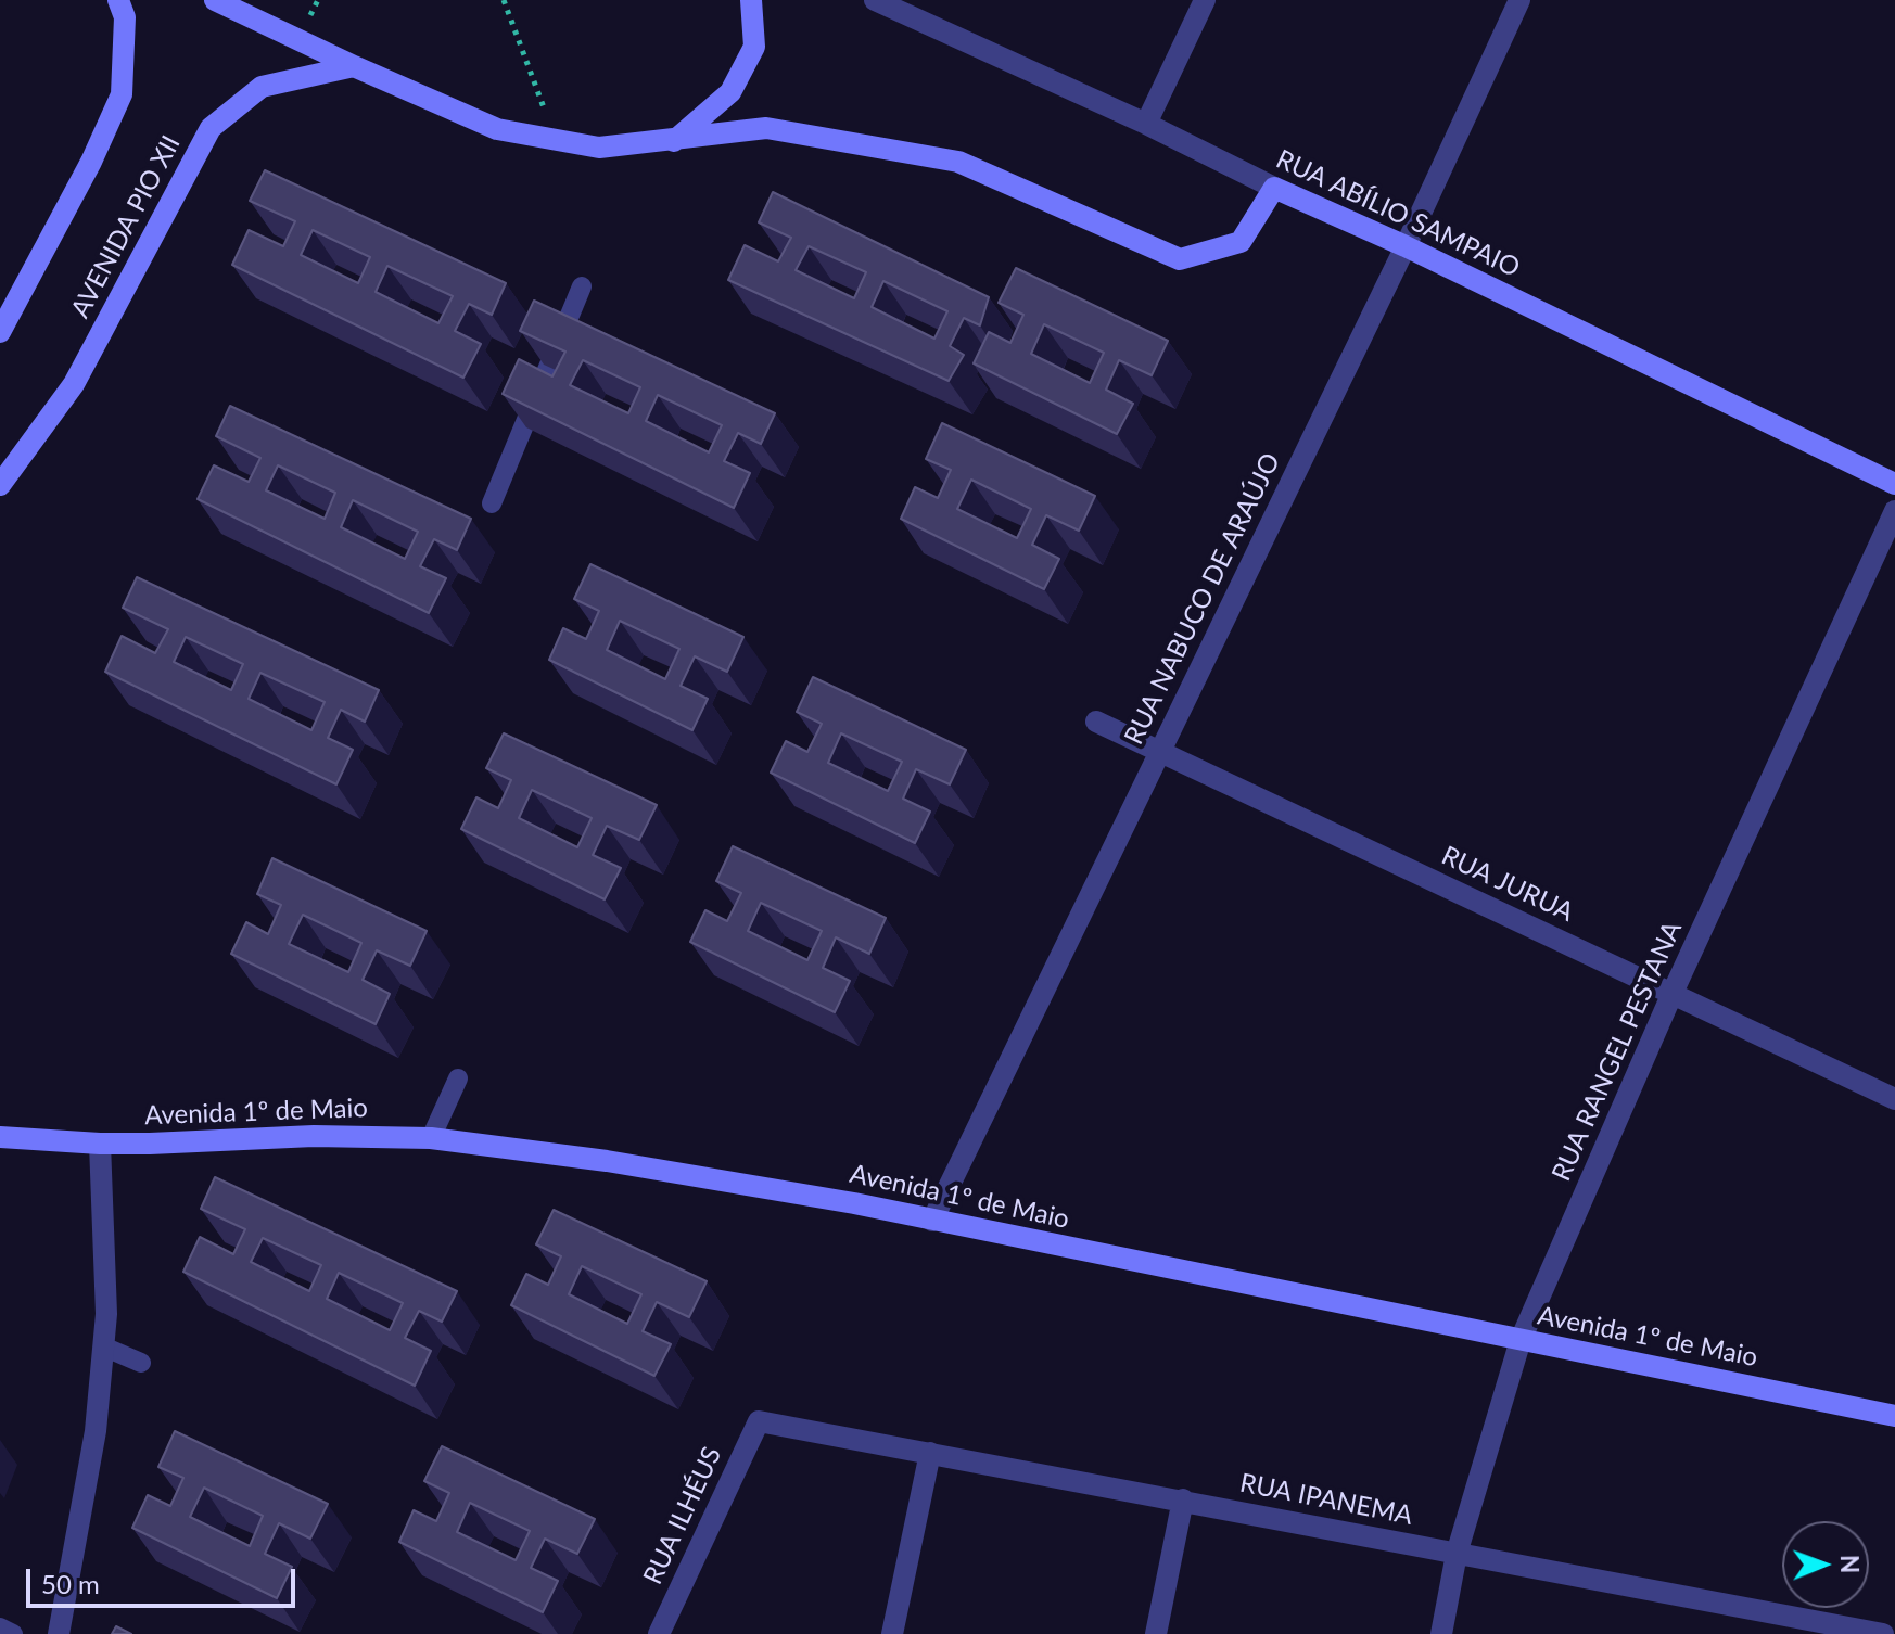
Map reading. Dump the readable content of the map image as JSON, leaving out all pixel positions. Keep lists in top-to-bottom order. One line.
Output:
{"streets":{"street":["RUA ABÍLIO SAMPAIO","AVENIDA PIO XII","RUA NABUCO DE ARAÚJO","RUA JURUA","RUA RANGEL PESTANA","Avenida 1º de Maio","RUA IPANEMA","RUA ILHÉUS"]},"crossings":[["RUA ABÍLIO SAMPAIO","RUA NABUCO DE ARAÚJO"],["RUA NABUCO DE ARAÚJO","RUA JURUA"],["RUA NABUCO DE ARAÚJO","Avenida 1º de Maio"],["RUA JURUA","RUA RANGEL PESTANA"],["RUA RANGEL PESTANA","Avenida 1º de Maio"],["RUA RANGEL PESTANA","RUA IPANEMA"],["RUA IPANEMA","RUA ILHÉUS"]],"scale_bar":"50 m","north":"right"}
